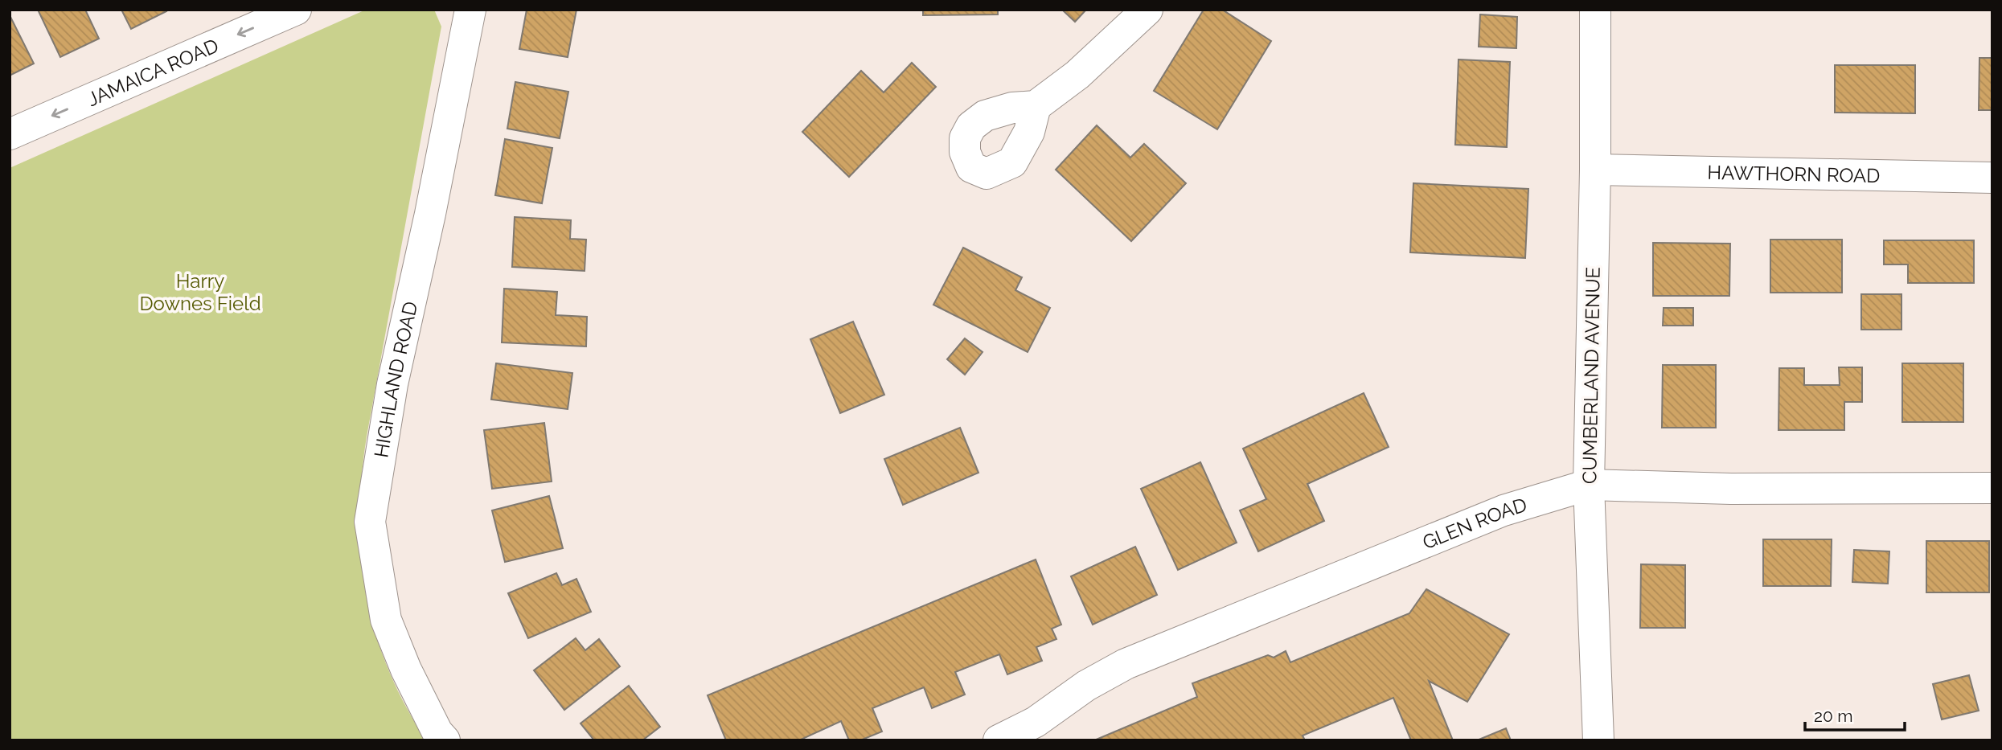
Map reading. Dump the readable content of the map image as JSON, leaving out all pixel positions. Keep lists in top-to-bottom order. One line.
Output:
{"streets":{"street":["JAMAICA ROAD","HAWTHORN ROAD","CUMBERLAND AVENUE","HIGHLAND ROAD","GLEN ROAD"]},"crossings":[["HAWTHORN ROAD","CUMBERLAND AVENUE"],["CUMBERLAND AVENUE","GLEN ROAD"]],"one_way":["JAMAICA ROAD"],"parks":["Harry Downes Field"],"scale_bar":"20 m"}
